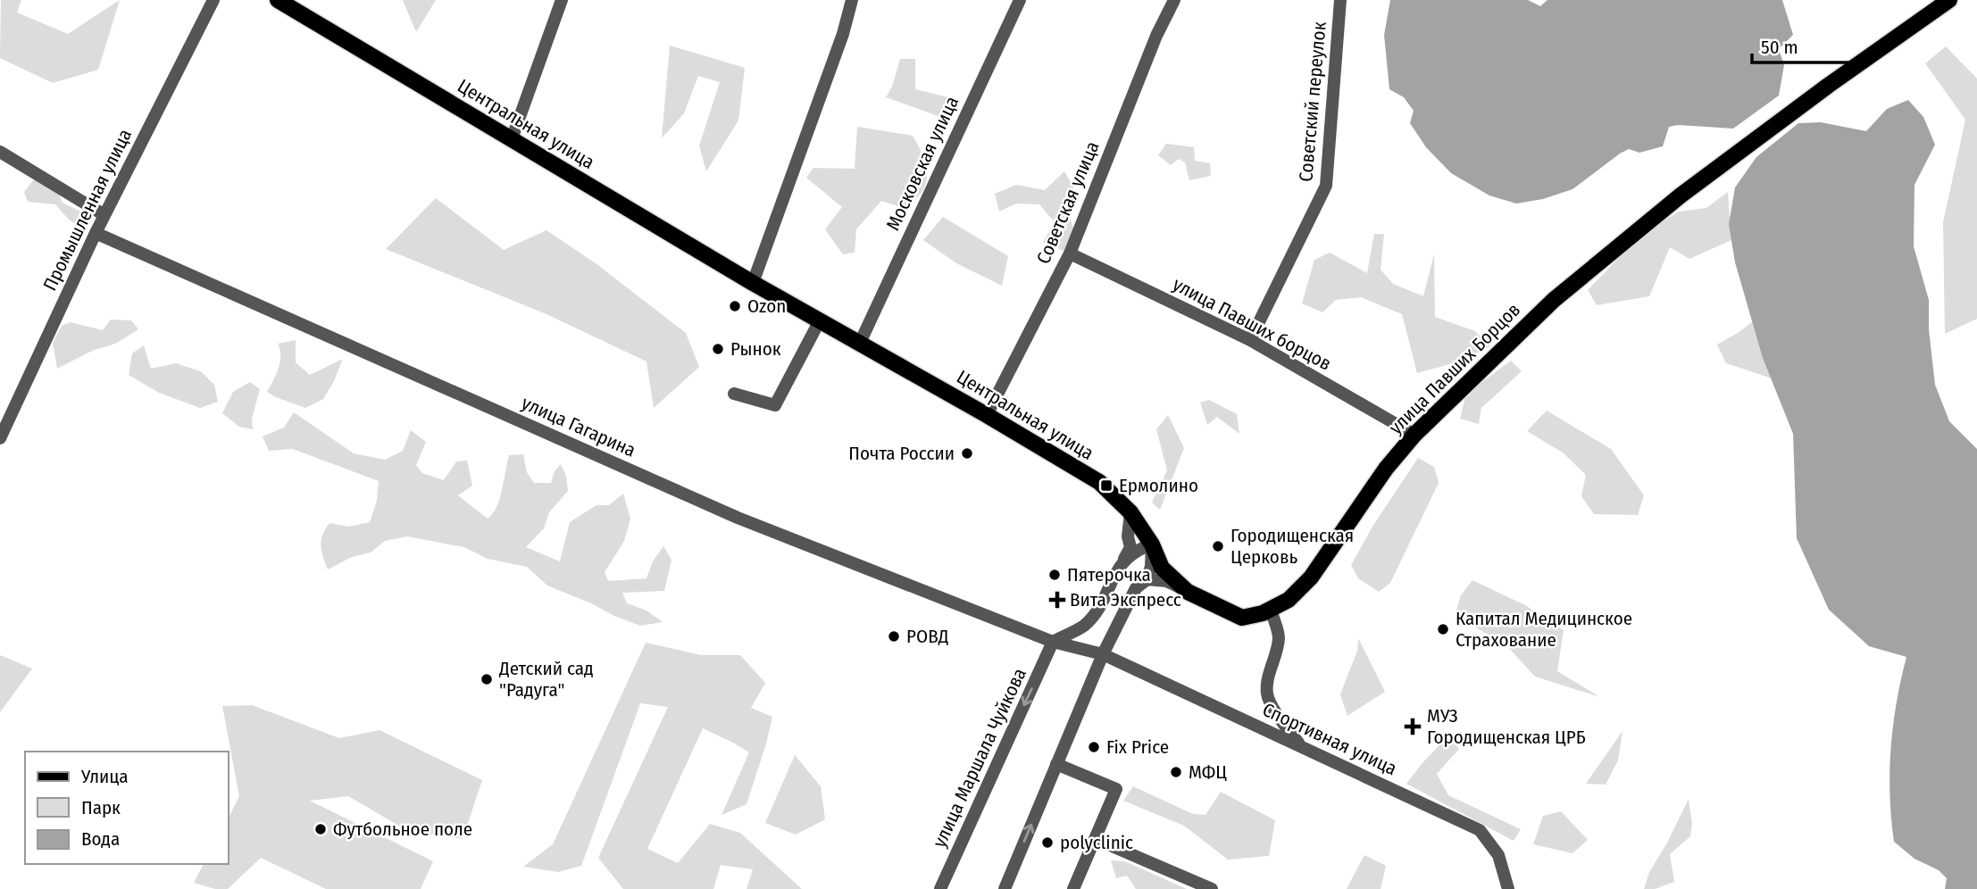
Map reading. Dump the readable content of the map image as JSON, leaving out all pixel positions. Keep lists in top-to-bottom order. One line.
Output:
{"streets":{"main road":["Центральная улица","улица Павших Борцов"],"street":["Советский переулок","Московская улица","Советская улица","Промышленная улица","улица Павших борцов","улица Гагарина","Спортивная улица","улица Маршала Чуйкова"]},"crossings":[["Советский переулок","улица Павших борцов"],["Центральная улица","Московская улица"],["Центральная улица","Советская улица"],["Центральная улица","улица Павших Борцов"],["Советская улица","улица Павших борцов"],["Промышленная улица","улица Гагарина"],["улица Павших борцов","улица Павших Борцов"],["улица Гагарина","Спортивная улица"],["улица Гагарина","улица Маршала Чуйкова"]],"places":{"other":["Ozon","Рынок","Почта России","Городищенская Церковь","Пятерочка","Капитал Медицинское Страхование","РОВД","Детский сад \"Радуга\"","Fix Price","МФЦ","Футбольное поле","polyclinic"],"transit":["Ермолино"],"health":["Вита Экспресс","МУЗ Городищенская ЦРБ"]},"legend":["Улица","Парк","Вода"],"scale_bar":"50 m"}
